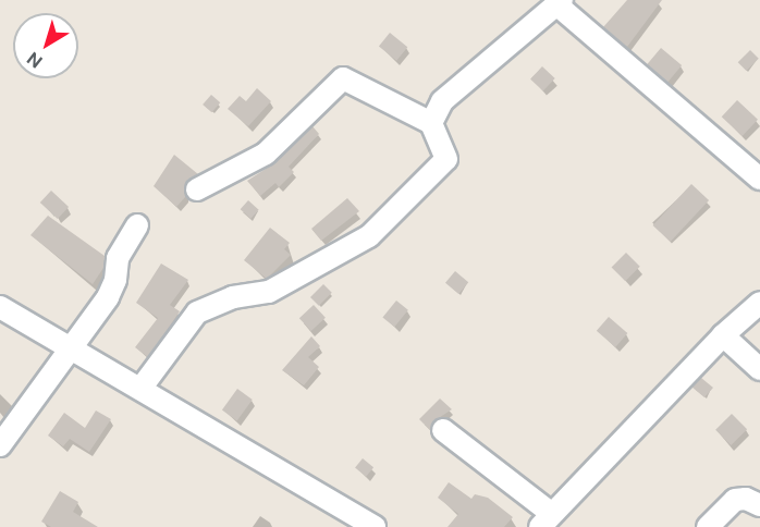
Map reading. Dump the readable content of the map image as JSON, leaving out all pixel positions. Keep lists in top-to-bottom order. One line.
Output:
{"north":"bottom left"}
